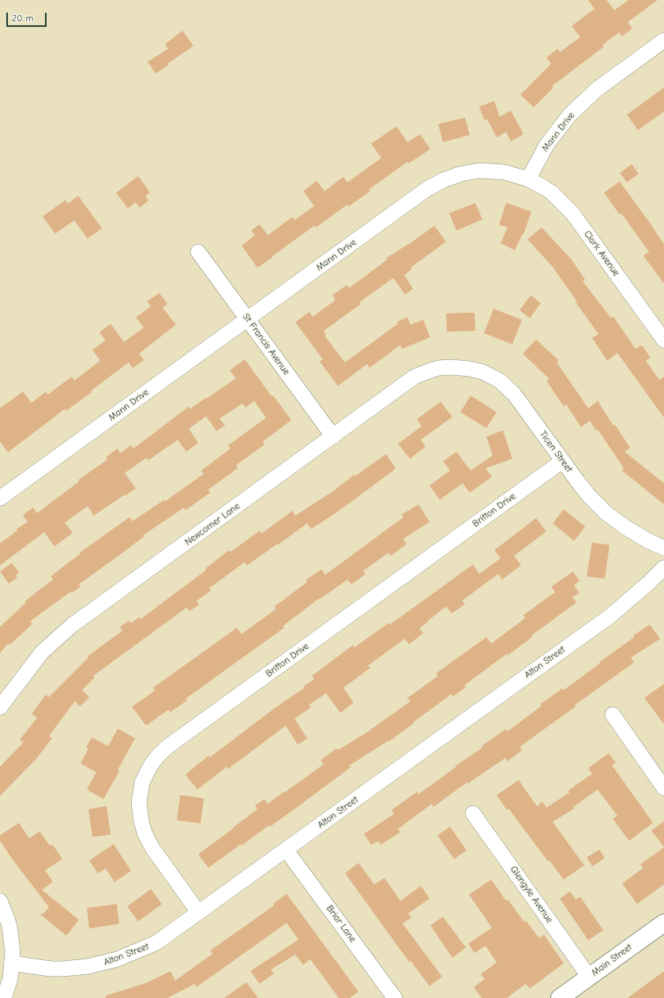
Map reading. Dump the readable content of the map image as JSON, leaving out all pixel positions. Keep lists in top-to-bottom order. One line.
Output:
{"streets":{"street":["Mann Drive","Clark Avenue","St Francis Avenue","Ticen Street","Britton Drive","Newcomer Lane","Alton Street","Glengyle Avenue","Briar Lane","Main Street"]},"crossings":[["Mann Drive","Clark Avenue"],["Mann Drive","St Francis Avenue"],["St Francis Avenue","Newcomer Lane"],["Ticen Street","Britton Drive"],["Ticen Street","Newcomer Lane"],["Britton Drive","Alton Street"],["Alton Street","Briar Lane"],["Glengyle Avenue","Main Street"]],"scale_bar":"20 m"}
